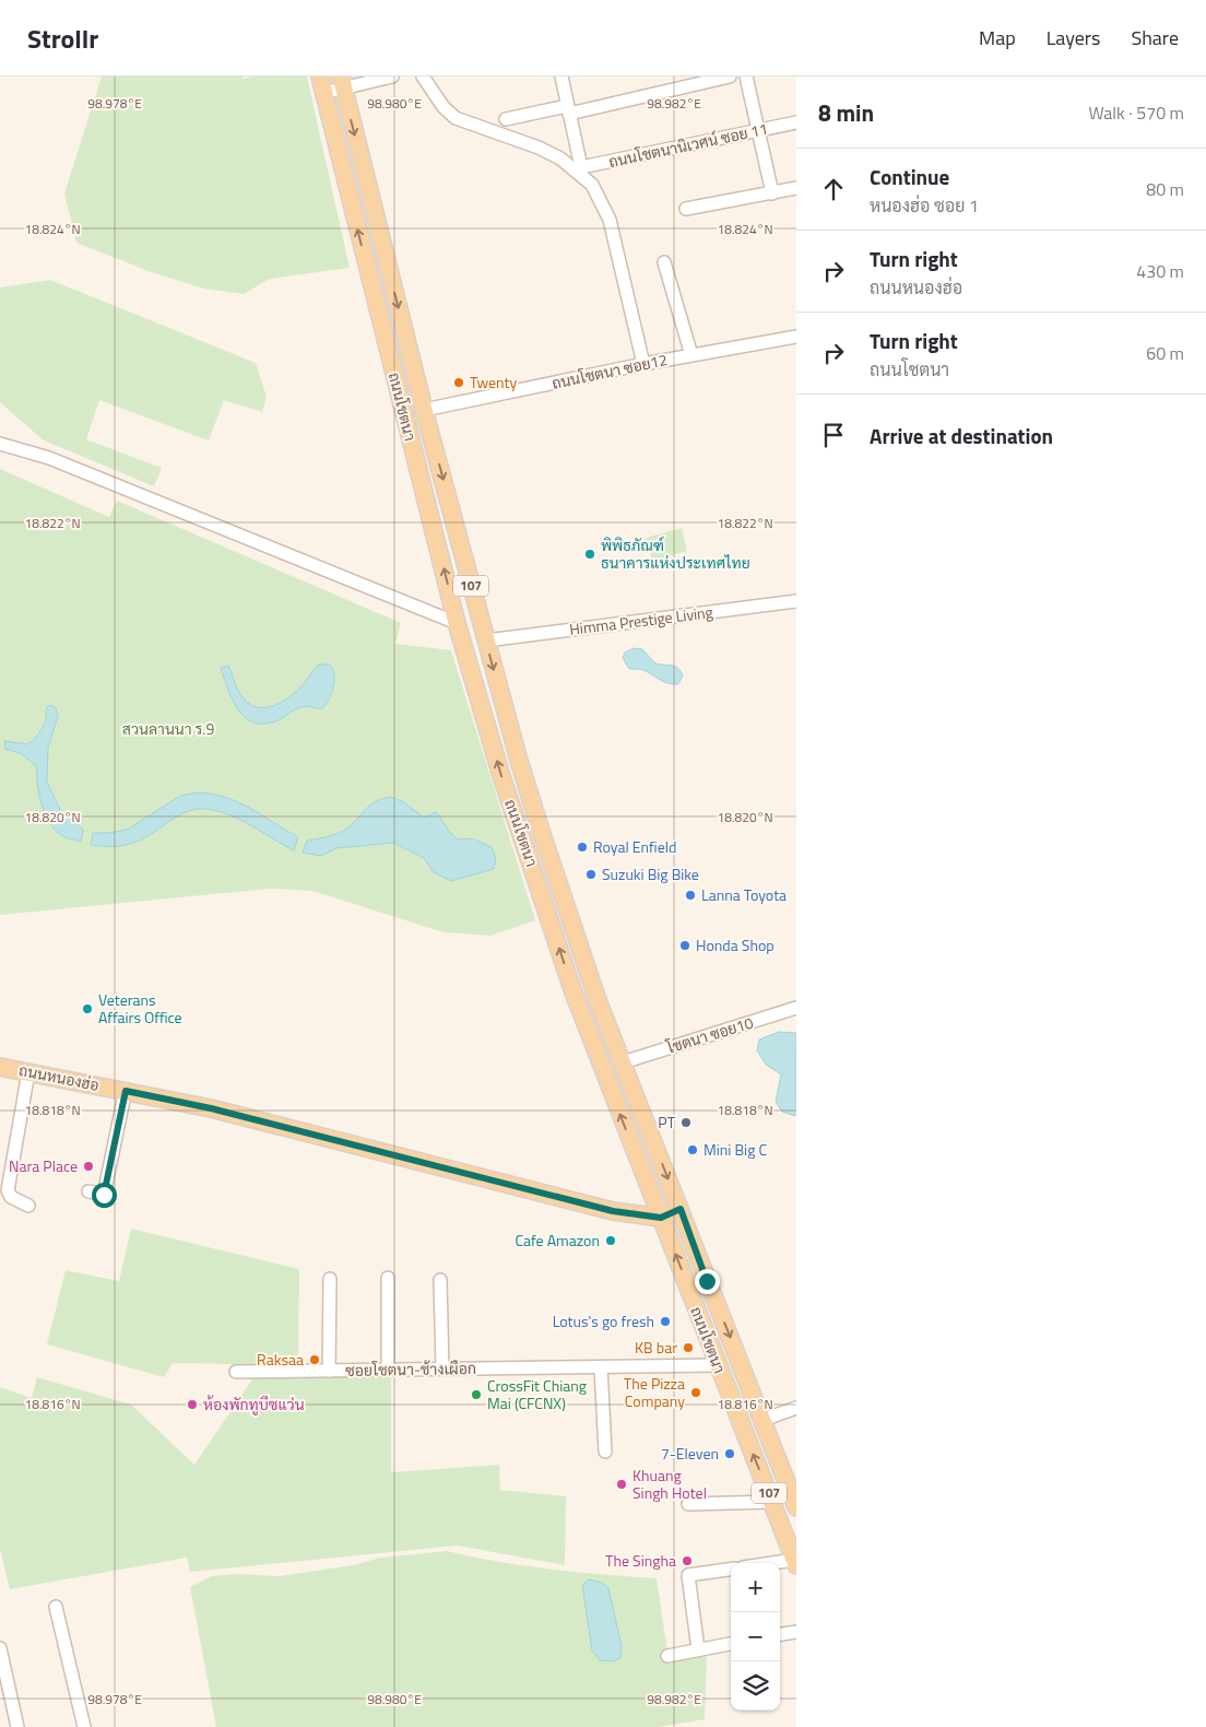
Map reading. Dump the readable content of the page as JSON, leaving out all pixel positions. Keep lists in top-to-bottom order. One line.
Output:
{"streets":{"main road":["ถนนโชตนา","107","ถนนหนองฮ่อ"],"street":["ถนนโชตนานิเวศน์ ซอย 11","ถนนโชตนา ซอย12","Himma Prestige Living","โชตนา ซอย10","ซอยโชตนา-ช้างเผือก"]},"crossings":[["ถนนโชตนา ซอย12","ถนนโชตนา"],["ถนนโชตนา","Himma Prestige Living"],["ถนนโชตนา","โชตนา ซอย10"],["ถนนโชตนา","ถนนหนองฮ่อ"],["ถนนโชตนา","ซอยโชตนา-ช้างเผือก"]],"parks":["สวนลานนา ร.9"],"places":["Twenty","พิพิธภัณฑ์ ธนาคารแห่งประเทศไทย","Royal Enfield","Suzuki Big Bike","Lanna Toyota","Honda Shop","Veterans Affairs Office","PT","Mini Big C","Nara Place","Cafe Amazon","Lotus's go fresh","KB bar","Raksaa","The Pizza Company","CrossFit Chiang Mai (CFCNX)","ห้องพักทูบีซแว่น","7-Eleven","Khuang Singh Hotel","The Singha"],"page":{"header":"Strollr","nav":["Map","Layers","Share"],"heading":["8 min","Walk · 570 m"],"list":[["Continue","หนองฮ่อ ซอย 1","80 m"],["Turn right","ถนนหนองฮ่อ","430 m"],["Turn right","ถนนโชตนา","60 m"],"Arrive at destination"],"map_buttons":["+","−"]},"coordinates":["98.978°E","98.980°E","98.982°E","18.824°N","18.822°N","18.820°N","18.818°N","18.816°N"]}
